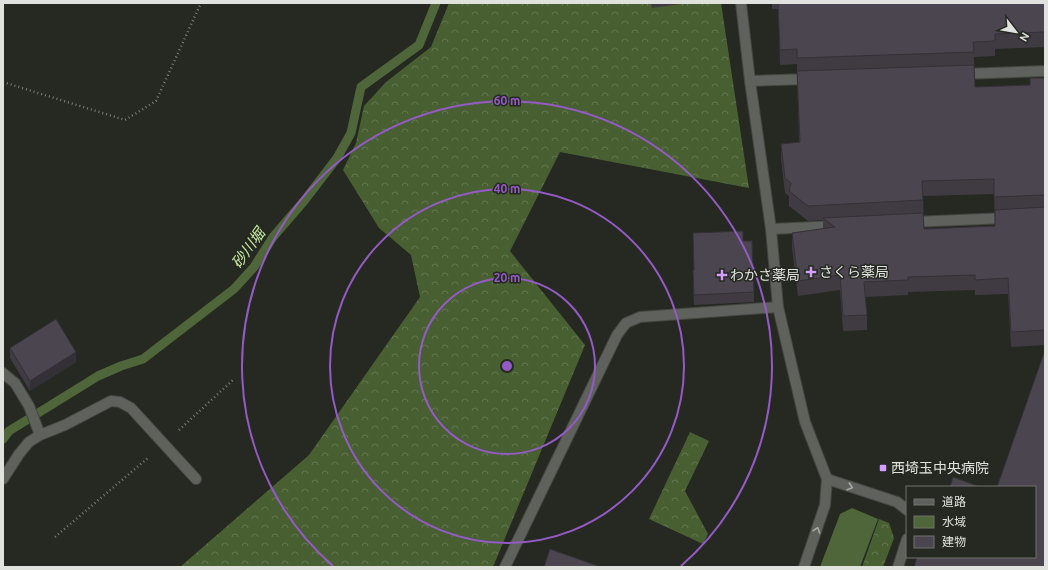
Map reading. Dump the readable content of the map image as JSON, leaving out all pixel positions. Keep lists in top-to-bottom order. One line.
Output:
{"water":["砂川堀"],"places":{"health":["さくら薬局","わかさ薬局"],"transit":["西埼玉中央病院"]},"legend":["道路","水域","建物"],"north":"bottom right","rings":["60 m","40 m","20 m"]}
